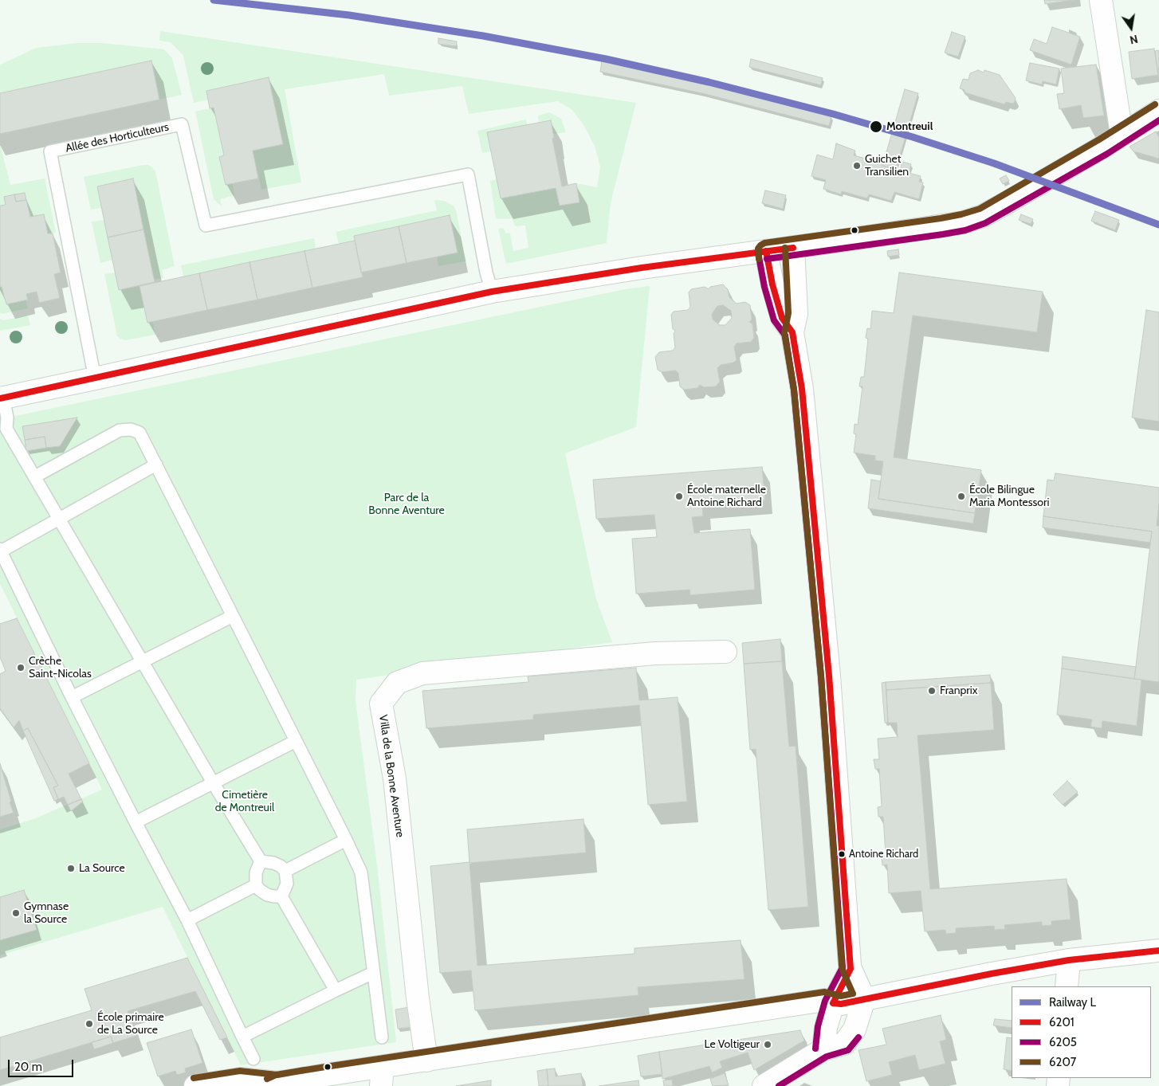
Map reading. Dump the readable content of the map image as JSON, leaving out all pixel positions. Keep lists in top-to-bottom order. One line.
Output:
{"streets":{"street":["Villa de la Bonne Aventure"],"lane":["Allée des Horticulteurs"]},"parks":["Parc de la Bonne Aventure","Cimetière de Montreuil"],"places":["Montreuil","Guichet Transilien","École maternelle Antoine Richard","École Bilingue Maria Montessori","Crèche Saint-Nicolas","Franprix","Antoine Richard","La Source","Gymnase la Source","École primaire de La Source","Le Voltigeur"],"lines":["rail line L","transit line 6207","transit line 6205","transit line 6201"],"legend":["Railway L","6201","6205","6207"],"scale_bar":"20 m","north":"bottom"}
